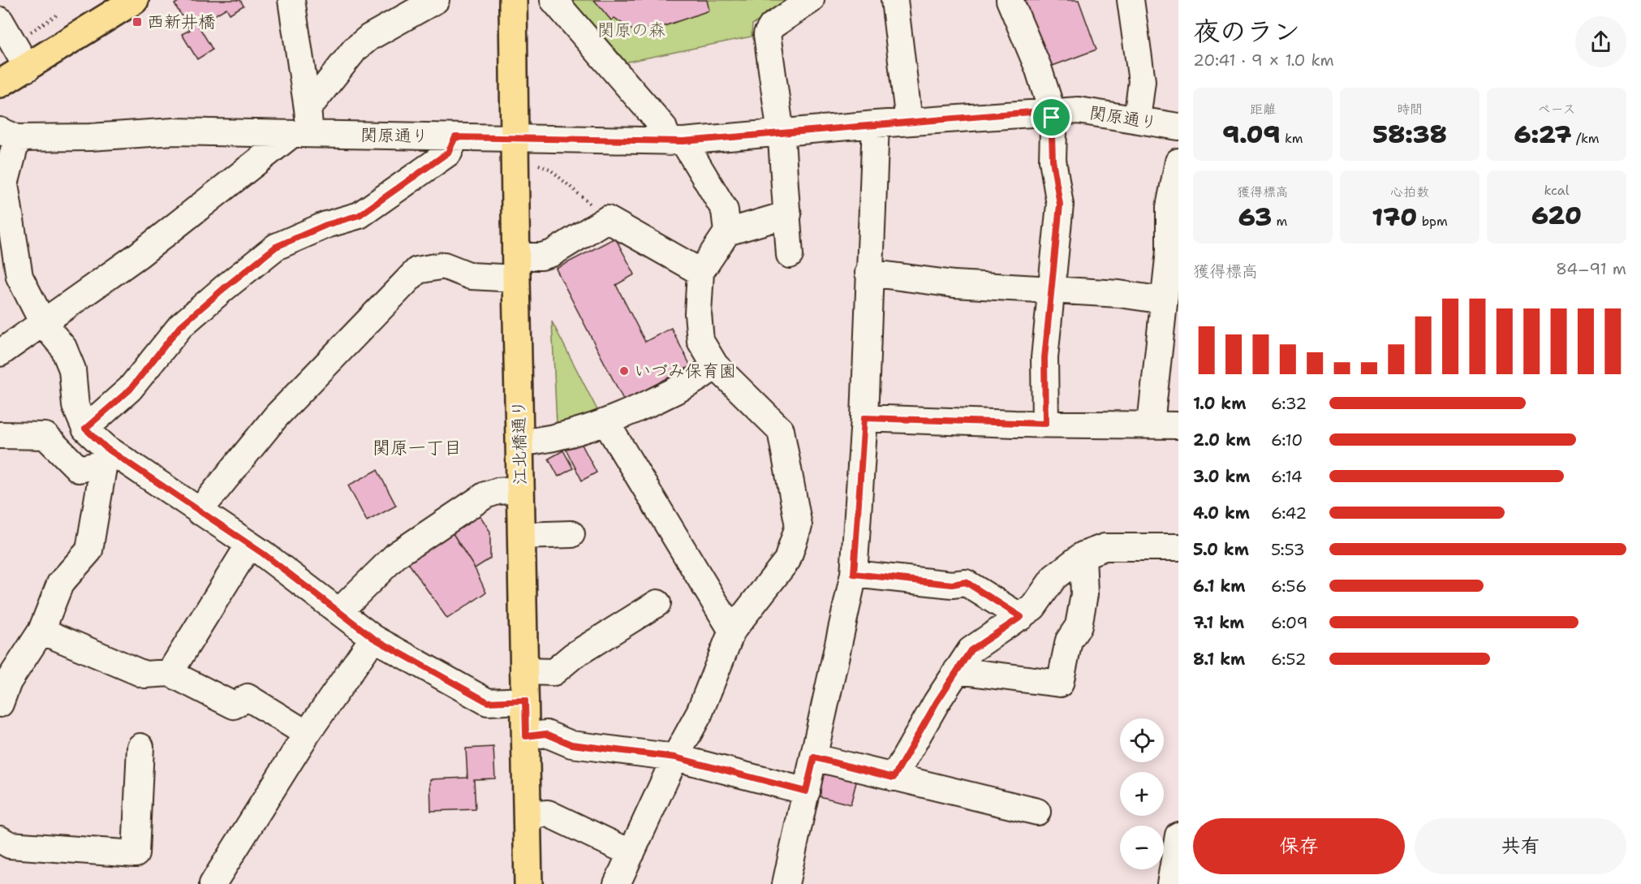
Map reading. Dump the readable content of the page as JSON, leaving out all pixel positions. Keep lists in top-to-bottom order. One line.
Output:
{"streets":{"main road":["江北橋通り"],"street":["関原通り"]},"crossings":[["関原通り","江北橋通り"]],"districts":["関原一丁目"],"parks":["関原の森"],"places":{"transit":["西新井橋"],"other":["いづみ保育園"]},"page":{"heading":["夜のラン","20:41 · 9 × 1.0 km"],"stats":[["距離","9.09 km"],["時間","58:38"],["ペース","6:27 /km"],["獲得標高","63 m"],["心拍数","170 bpm"],["kcal","620"]],"chart":["獲得標高","84–91 m"],"list":[{"name":"1.0 km","note":"6:32"},{"name":"2.0 km","note":"6:10"},{"name":"3.0 km","note":"6:14"},{"name":"4.0 km","note":"6:42"},{"name":"5.0 km","note":"5:53"},{"name":"6.1 km","note":"6:56"},{"name":"7.1 km","note":"6:09"},{"name":"8.1 km","note":"6:52"}],"map_buttons":["+","−"],"buttons":["保存","共有"]}}
